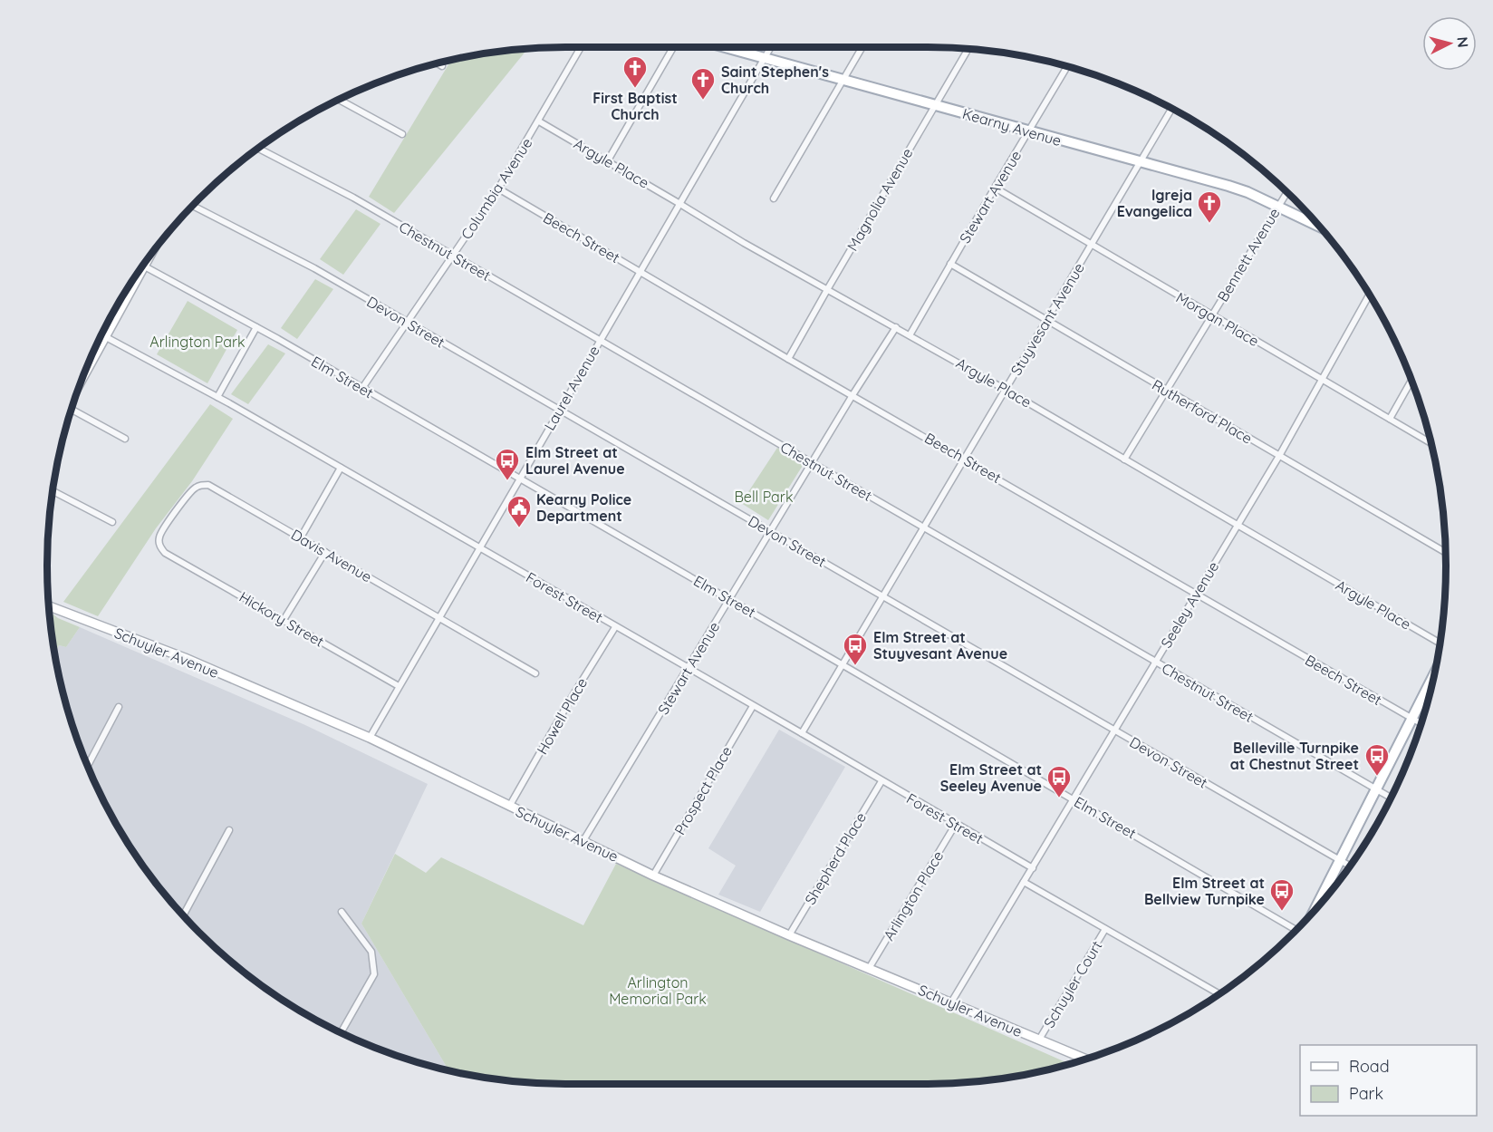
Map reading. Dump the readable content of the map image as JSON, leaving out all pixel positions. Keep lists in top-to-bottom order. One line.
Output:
{"streets":{"main road":["Kearny Avenue","Schuyler Avenue"],"street":["Argyle Place","Columbia Avenue","Stewart Avenue","Magnolia Avenue","Beech Street","Chestnut Street","Bennett Avenue","Stuyvesant Avenue","Morgan Place","Devon Street","Elm Street","Laurel Avenue","Rutherford Place","Davis Avenue","Forest Street","Seeley Avenue","Hickory Street","Howell Place","Prospect Place","Shepherd Place","Arlington Place","Schuyler Court"]},"crossings":[["Kearny Avenue","Stewart Avenue"],["Kearny Avenue","Magnolia Avenue"],["Kearny Avenue","Bennett Avenue"],["Kearny Avenue","Stuyvesant Avenue"],["Kearny Avenue","Laurel Avenue"],["Argyle Place","Columbia Avenue"],["Argyle Place","Stewart Avenue"],["Argyle Place","Magnolia Avenue"],["Argyle Place","Bennett Avenue"],["Argyle Place","Stuyvesant Avenue"],["Argyle Place","Laurel Avenue"],["Argyle Place","Seeley Avenue"],["Columbia Avenue","Beech Street"],["Columbia Avenue","Chestnut Street"],["Columbia Avenue","Devon Street"],["Columbia Avenue","Elm Street"],["Stewart Avenue","Beech Street"],["Stewart Avenue","Chestnut Street"],["Stewart Avenue","Morgan Place"],["Stewart Avenue","Devon Street"],["Stewart Avenue","Elm Street"],["Stewart Avenue","Rutherford Place"],["Stewart Avenue","Forest Street"],["Stewart Avenue","Schuyler Avenue"],["Magnolia Avenue","Beech Street"],["Beech Street","Stuyvesant Avenue"],["Beech Street","Laurel Avenue"],["Beech Street","Seeley Avenue"],["Chestnut Street","Stuyvesant Avenue"],["Chestnut Street","Laurel Avenue"],["Chestnut Street","Seeley Avenue"],["Bennett Avenue","Morgan Place"],["Bennett Avenue","Rutherford Place"],["Stuyvesant Avenue","Morgan Place"],["Stuyvesant Avenue","Devon Street"],["Stuyvesant Avenue","Elm Street"],["Stuyvesant Avenue","Rutherford Place"],["Stuyvesant Avenue","Forest Street"],["Morgan Place","Seeley Avenue"],["Devon Street","Laurel Avenue"],["Devon Street","Seeley Avenue"],["Elm Street","Laurel Avenue"],["Elm Street","Seeley Avenue"],["Laurel Avenue","Davis Avenue"],["Laurel Avenue","Forest Street"],["Laurel Avenue","Hickory Street"],["Laurel Avenue","Schuyler Avenue"],["Rutherford Place","Seeley Avenue"],["Davis Avenue","Hickory Street"],["Forest Street","Seeley Avenue"],["Forest Street","Howell Place"],["Forest Street","Prospect Place"],["Forest Street","Shepherd Place"],["Forest Street","Arlington Place"],["Seeley Avenue","Schuyler Avenue"],["Schuyler Avenue","Howell Place"],["Schuyler Avenue","Prospect Place"],["Schuyler Avenue","Shepherd Place"],["Schuyler Avenue","Arlington Place"],["Schuyler Avenue","Schuyler Court"]],"parks":["Arlington Park","Bell Park","Arlington Memorial Park"],"places":{"church":["First Baptist Church","Saint Stephen's Church","Igreja Evangelica"],"bus stop":["Elm Street at Laurel Avenue","Elm Street at Stuyvesant Avenue","Belleville Turnpike at Chestnut Street","Elm Street at Seeley Avenue","Elm Street at Bellview Turnpike"],"public building":["Kearny Police Department"]},"legend":["Road","Park"],"north":"right"}
